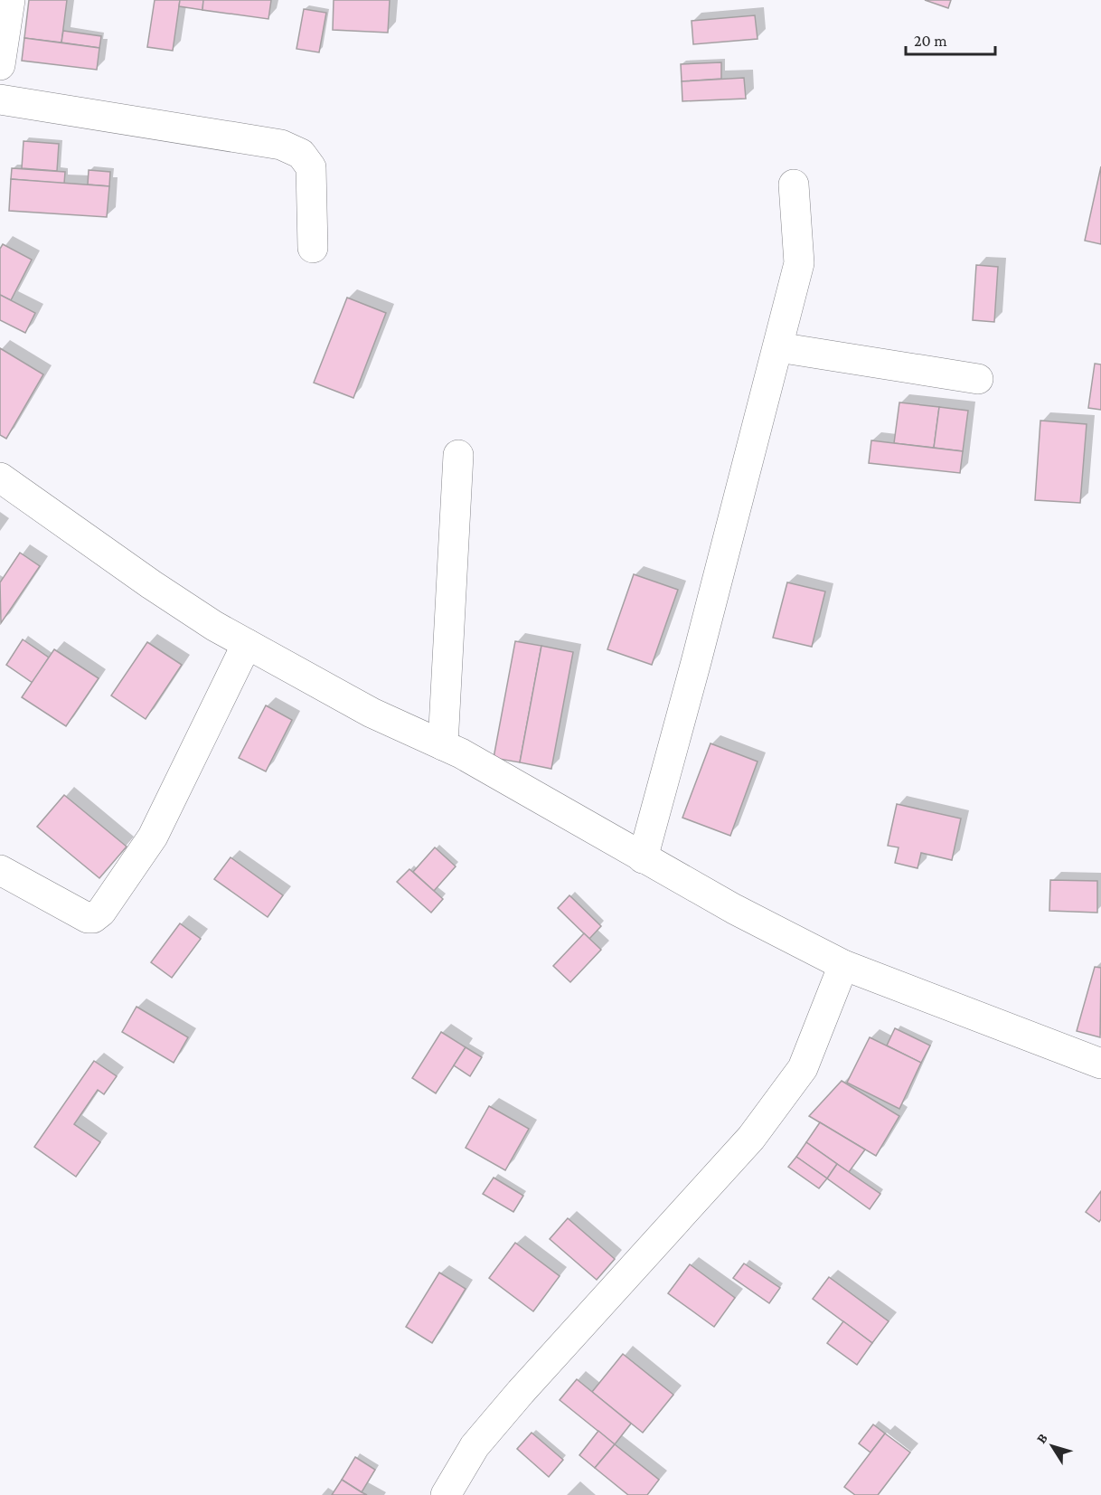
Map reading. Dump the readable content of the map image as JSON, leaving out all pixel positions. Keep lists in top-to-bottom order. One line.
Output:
{"scale_bar":"20 m","north":"top left"}
